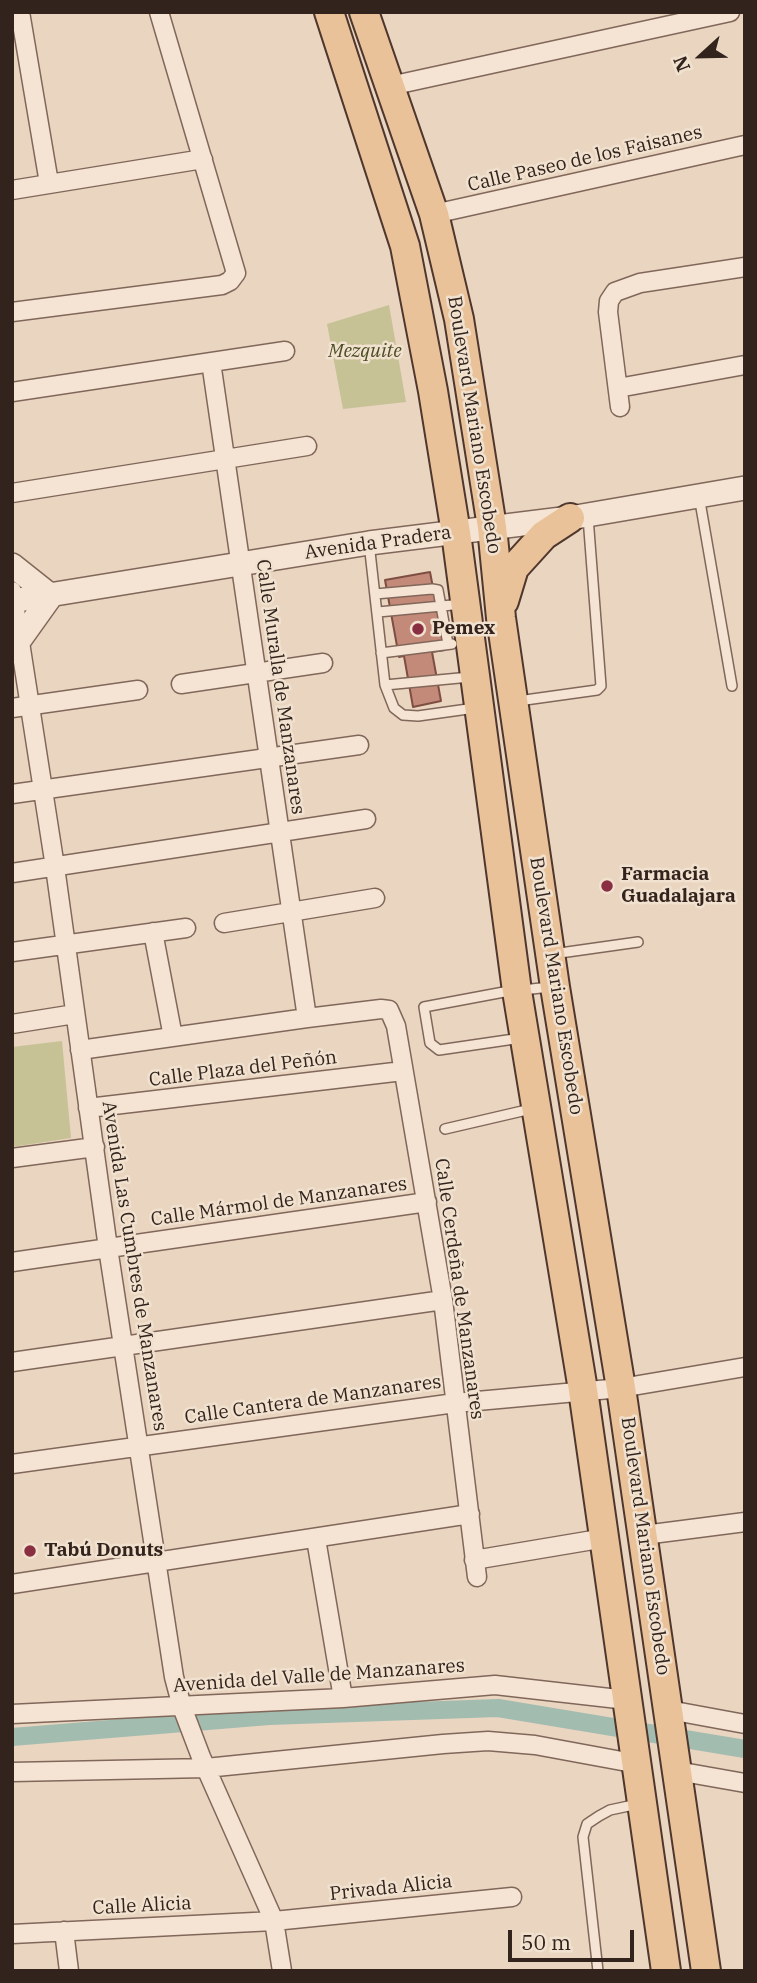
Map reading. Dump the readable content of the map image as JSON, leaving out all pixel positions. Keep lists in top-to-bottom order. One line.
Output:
{"streets":{"main road":["Boulevard Mariano Escobedo"],"street":["Calle Paseo de los Faisanes","Avenida Pradera","Calle Muralla de Manzanares","Calle Plaza del Peñón","Calle Mármol de Manzanares","Avenida Las Cumbres de Manzanares","Calle Cerdeña de Manzanares","Calle Cantera de Manzanares","Avenida del Valle de Manzanares","Privada Alicia","Calle Alicia"]},"crossings":[["Calle Paseo de los Faisanes","Boulevard Mariano Escobedo"],["Boulevard Mariano Escobedo","Avenida Pradera"],["Boulevard Mariano Escobedo","Calle Cerdeña de Manzanares"],["Boulevard Mariano Escobedo","Calle Cantera de Manzanares"],["Boulevard Mariano Escobedo","Avenida del Valle de Manzanares"],["Avenida Pradera","Calle Muralla de Manzanares"],["Avenida Pradera","Avenida Las Cumbres de Manzanares"],["Calle Muralla de Manzanares","Calle Plaza del Peñón"],["Calle Plaza del Peñón","Avenida Las Cumbres de Manzanares"],["Calle Plaza del Peñón","Calle Cerdeña de Manzanares"],["Calle Mármol de Manzanares","Avenida Las Cumbres de Manzanares"],["Calle Mármol de Manzanares","Calle Cerdeña de Manzanares"],["Avenida Las Cumbres de Manzanares","Calle Cantera de Manzanares"],["Avenida Las Cumbres de Manzanares","Avenida del Valle de Manzanares"],["Avenida Las Cumbres de Manzanares","Privada Alicia"],["Avenida Las Cumbres de Manzanares","Calle Alicia"],["Calle Cerdeña de Manzanares","Calle Cantera de Manzanares"],["Privada Alicia","Calle Alicia"]],"parks":["Mezquite"],"places":["Pemex","Farmacia Guadalajara","Tabú Donuts"],"scale_bar":"50 m","north":"left"}
